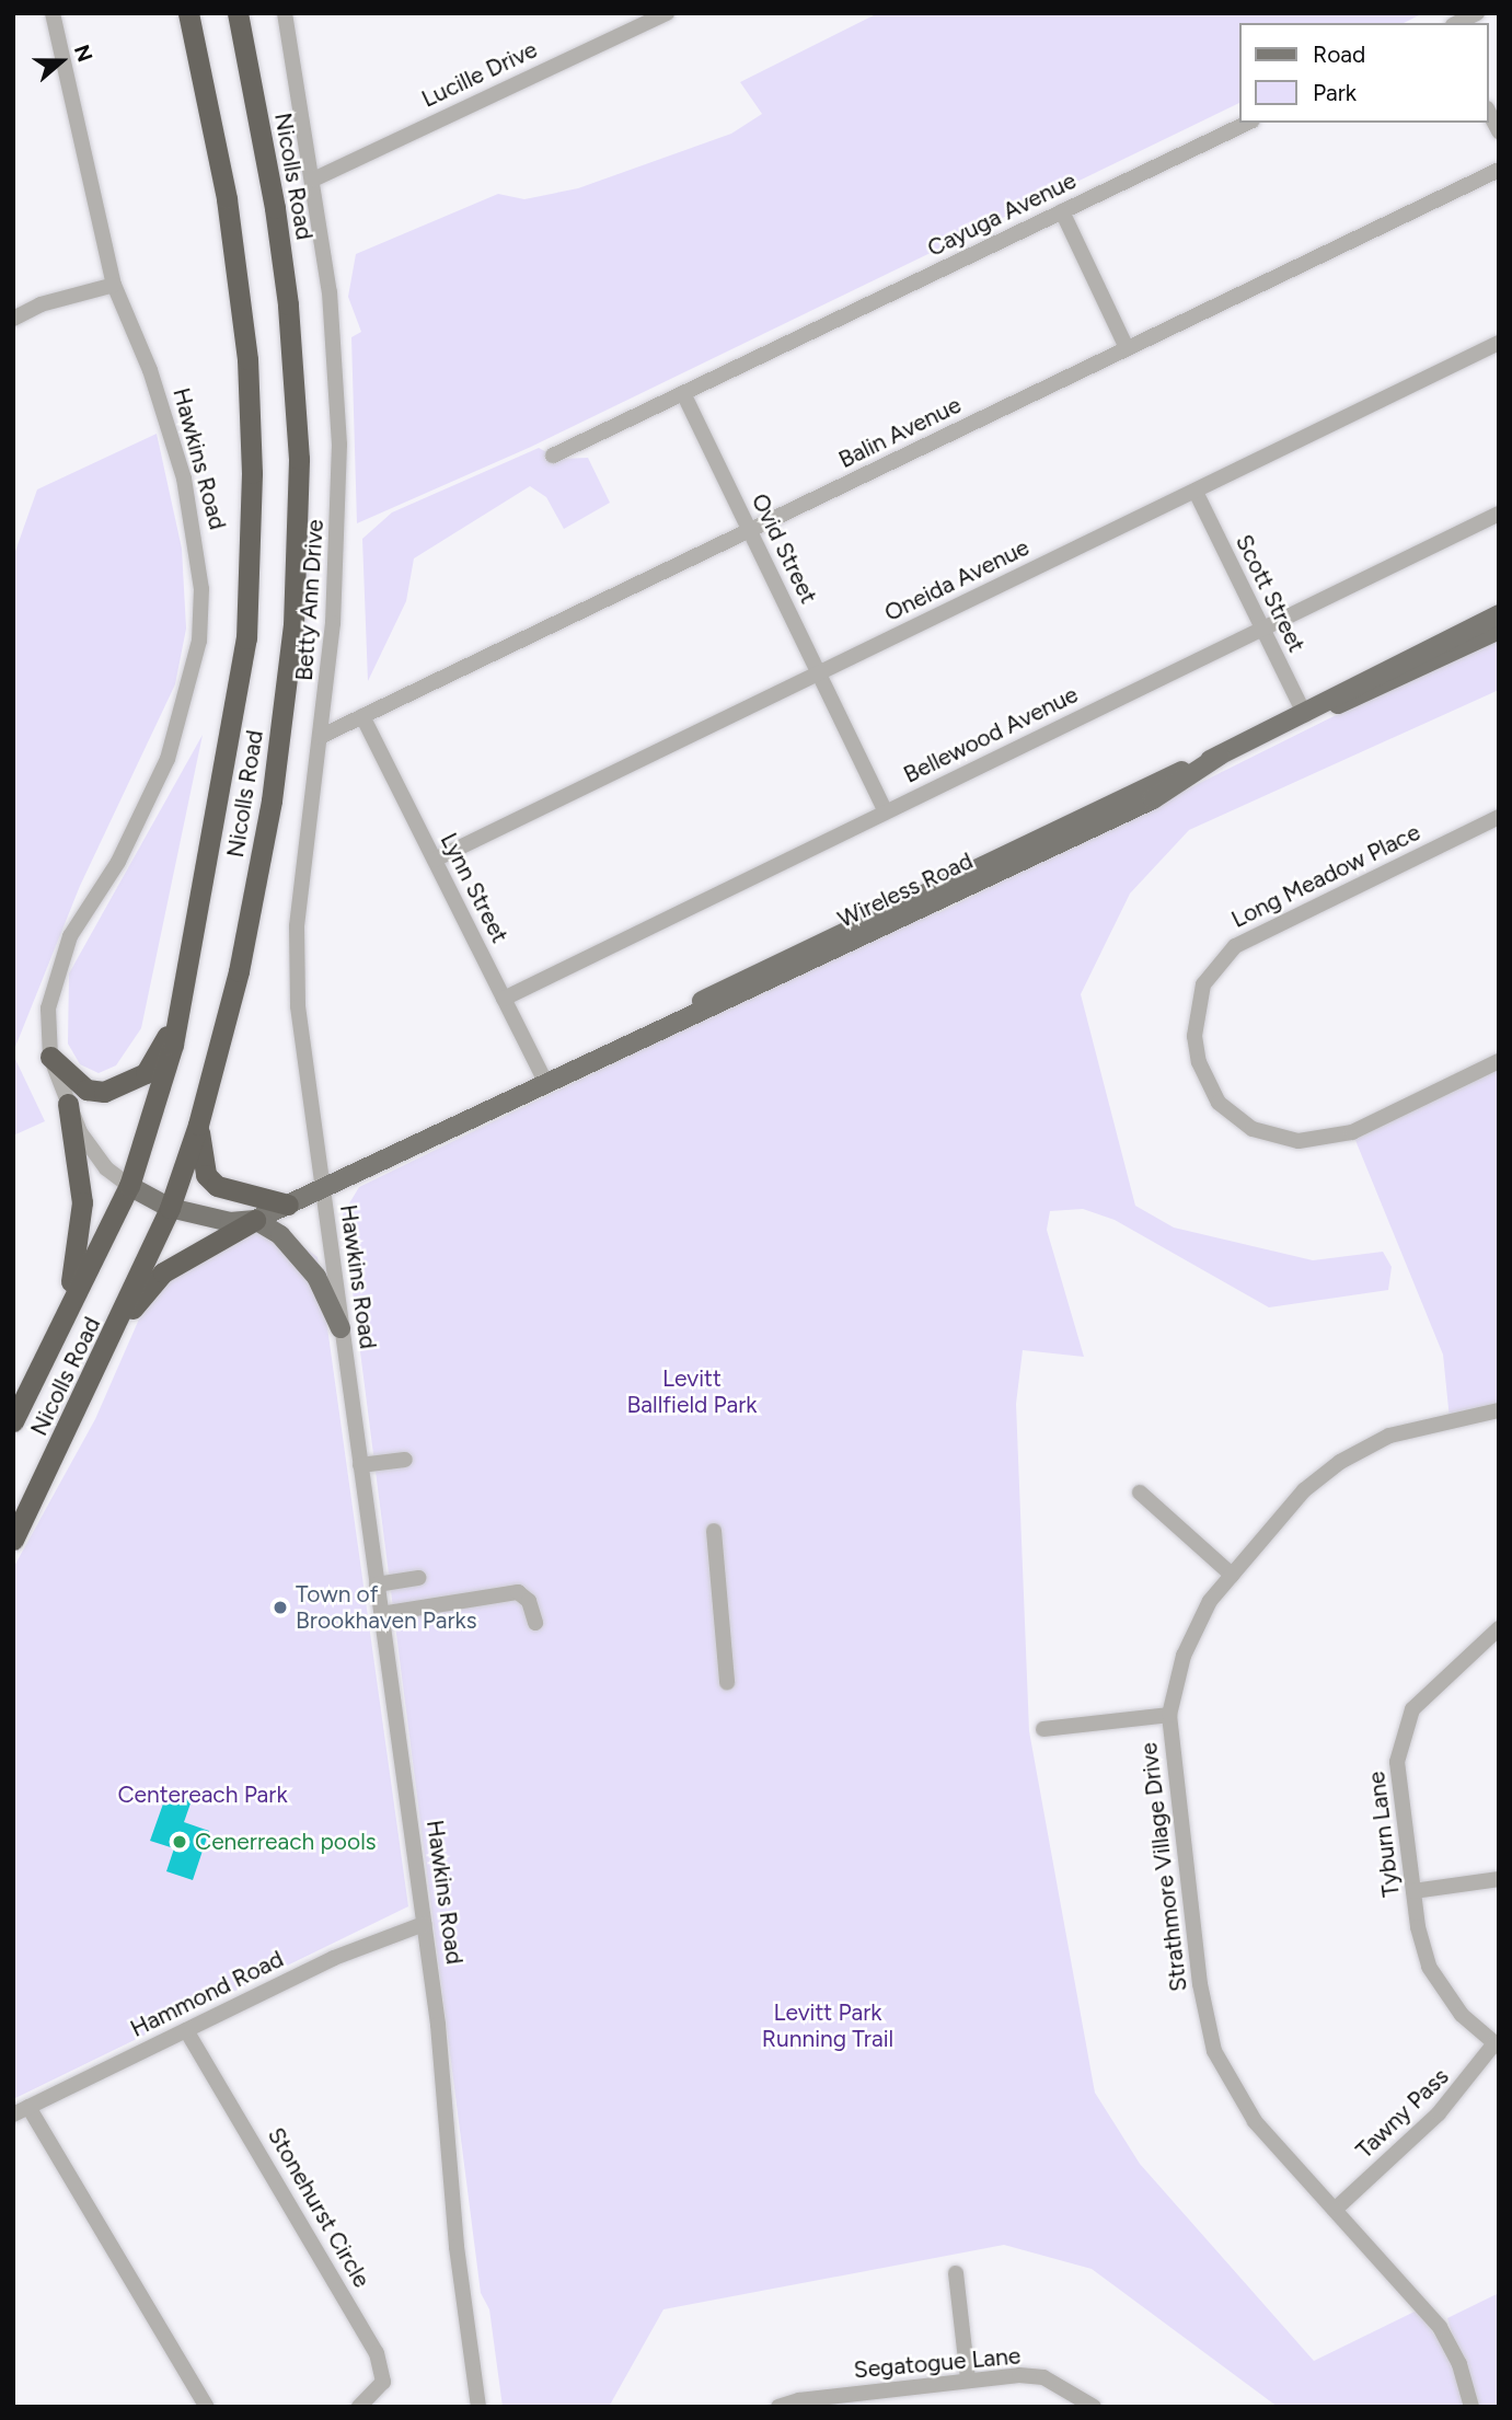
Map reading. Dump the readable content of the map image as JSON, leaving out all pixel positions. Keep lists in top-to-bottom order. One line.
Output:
{"streets":{"highway":["Nicolls Road"],"main road":["Hawkins Road","Wireless Road"],"street":["Lucille Drive","Cayuga Avenue","Balin Avenue","Ovid Street","Oneida Avenue","Scott Street","Betty Ann Drive","Bellewood Avenue","Long Meadow Place","Lynn Street","Tyburn Lane","Strathmore Village Drive","Hammond Road","Tawny Pass","Stonehurst Circle","Segatogue Lane"]},"crossings":[["Lucille Drive","Betty Ann Drive"],["Nicolls Road","Hawkins Road"],["Cayuga Avenue","Ovid Street"],["Balin Avenue","Ovid Street"],["Balin Avenue","Betty Ann Drive"],["Balin Avenue","Lynn Street"],["Hawkins Road","Betty Ann Drive"],["Hawkins Road","Wireless Road"],["Hawkins Road","Hammond Road"],["Ovid Street","Oneida Avenue"],["Ovid Street","Bellewood Avenue"],["Oneida Avenue","Scott Street"],["Oneida Avenue","Lynn Street"],["Scott Street","Bellewood Avenue"],["Scott Street","Wireless Road"],["Betty Ann Drive","Wireless Road"],["Bellewood Avenue","Lynn Street"],["Lynn Street","Wireless Road"],["Tyburn Lane","Tawny Pass"],["Strathmore Village Drive","Tawny Pass"],["Hammond Road","Stonehurst Circle"]],"parks":["Levitt Ballfield Park","Centereach Park","Levitt Park Running Trail"],"places":["Town of Brookhaven Parks","Cenerreach pools"],"legend":["Road","Park"],"north":"right"}
